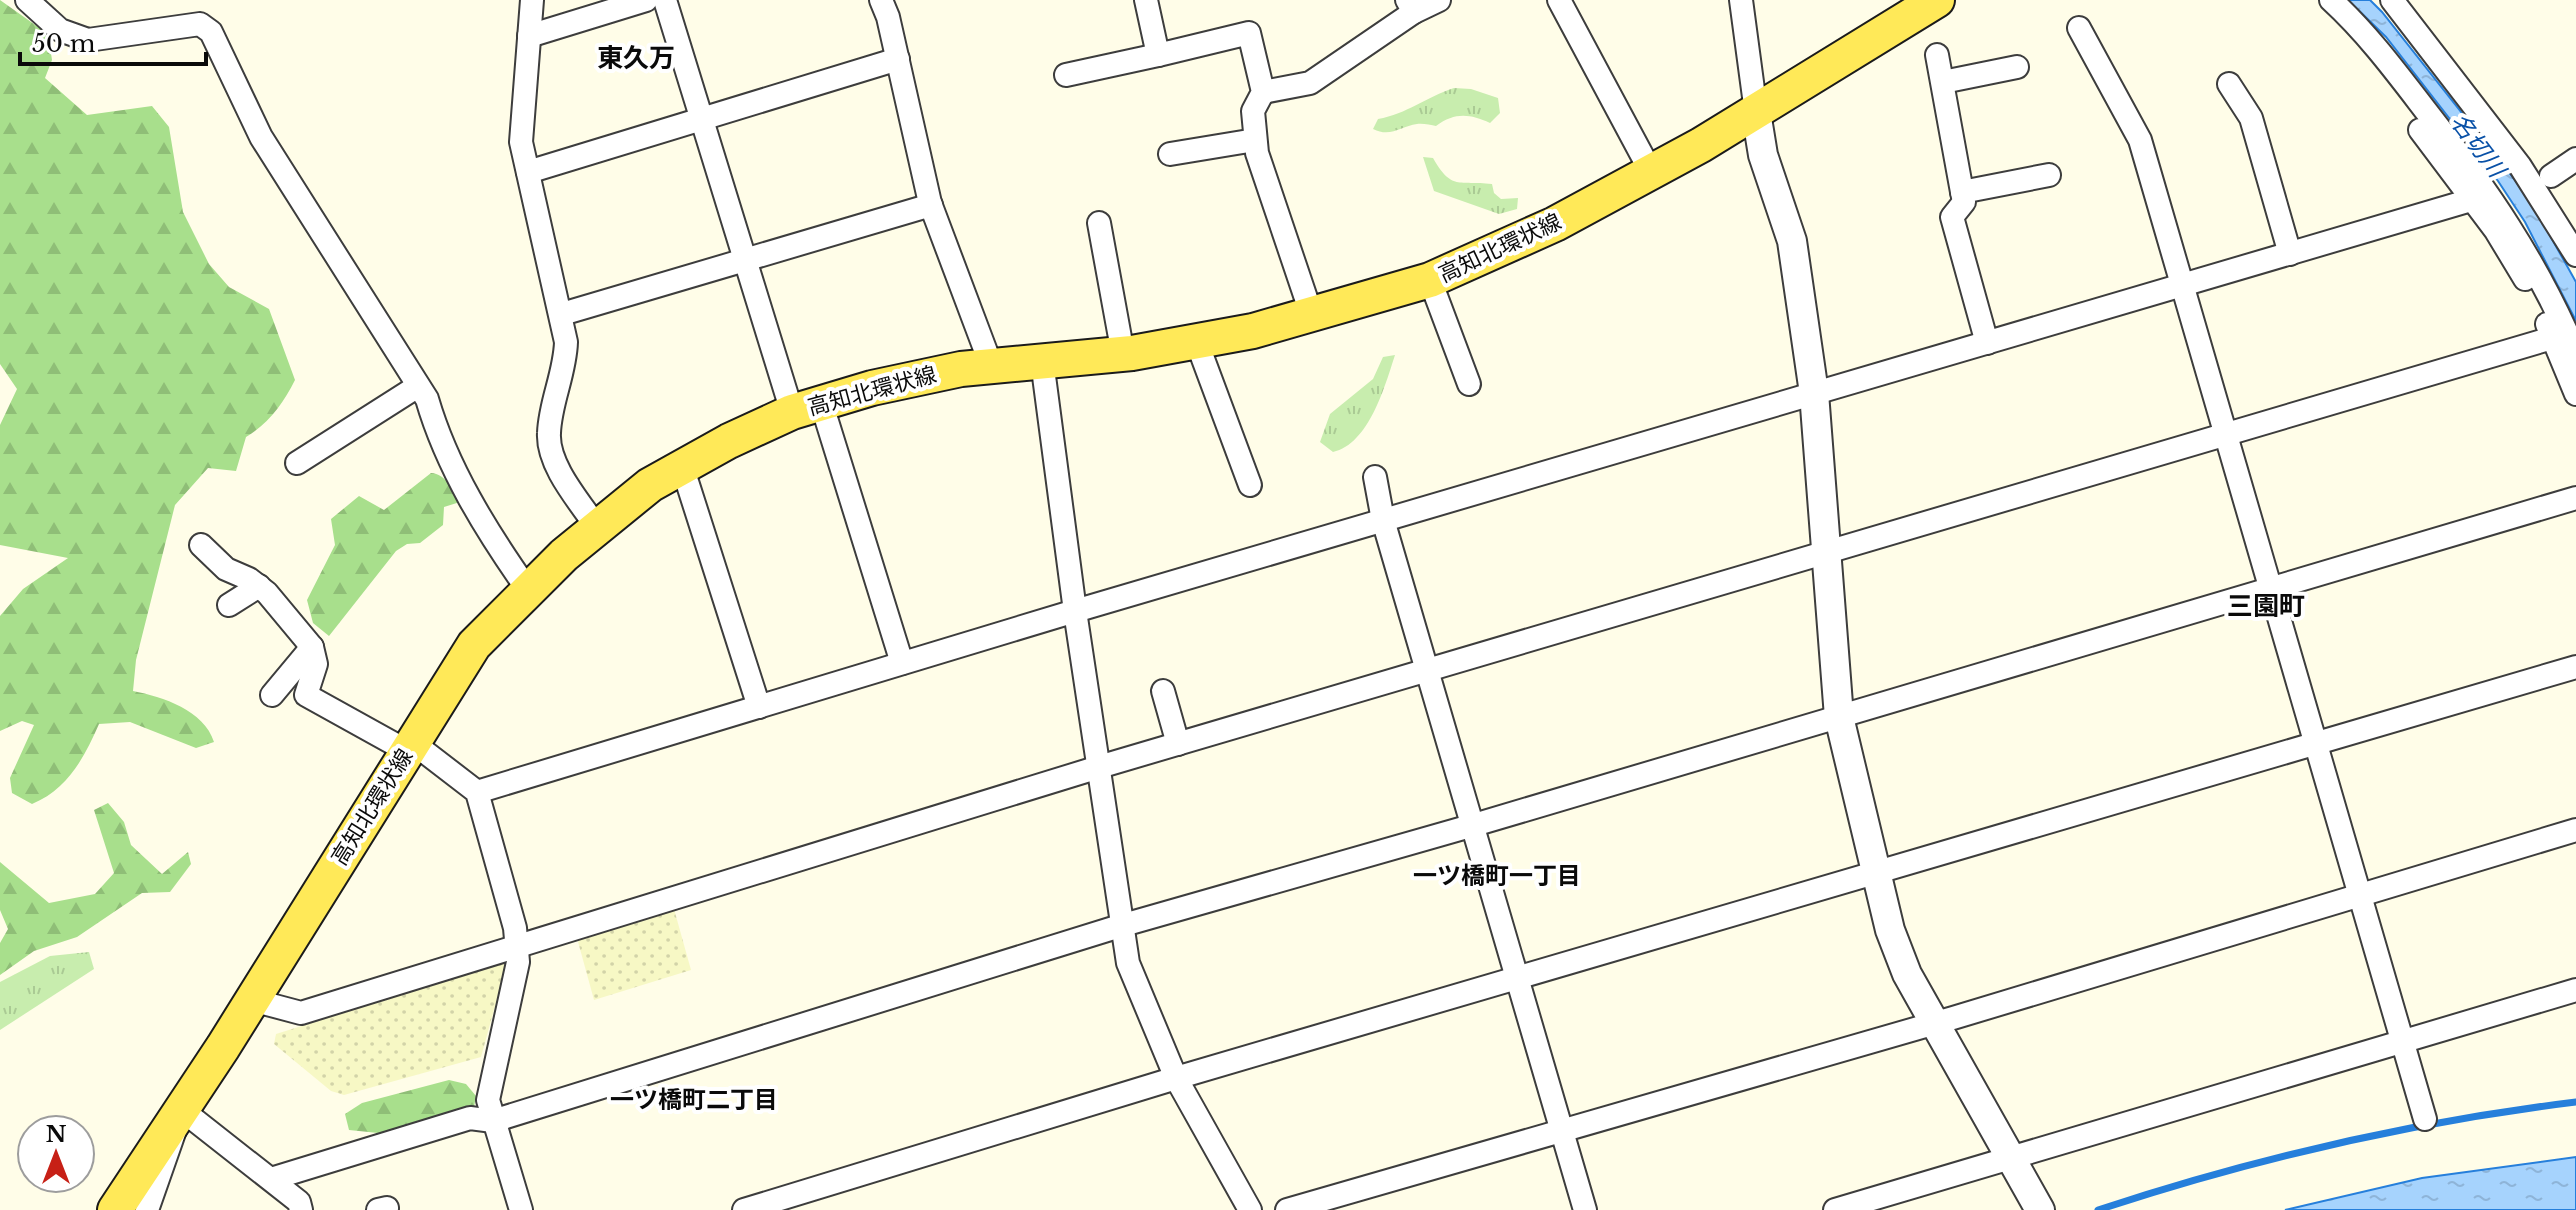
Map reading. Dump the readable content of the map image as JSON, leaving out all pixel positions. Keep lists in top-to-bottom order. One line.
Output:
{"streets":{"main road":["高知北環状線"]},"districts":["東久万","三園町","一ツ橋町一丁目","一ツ橋町二丁目"],"water":["名切川"],"scale_bar":"50 m","north":"top"}
